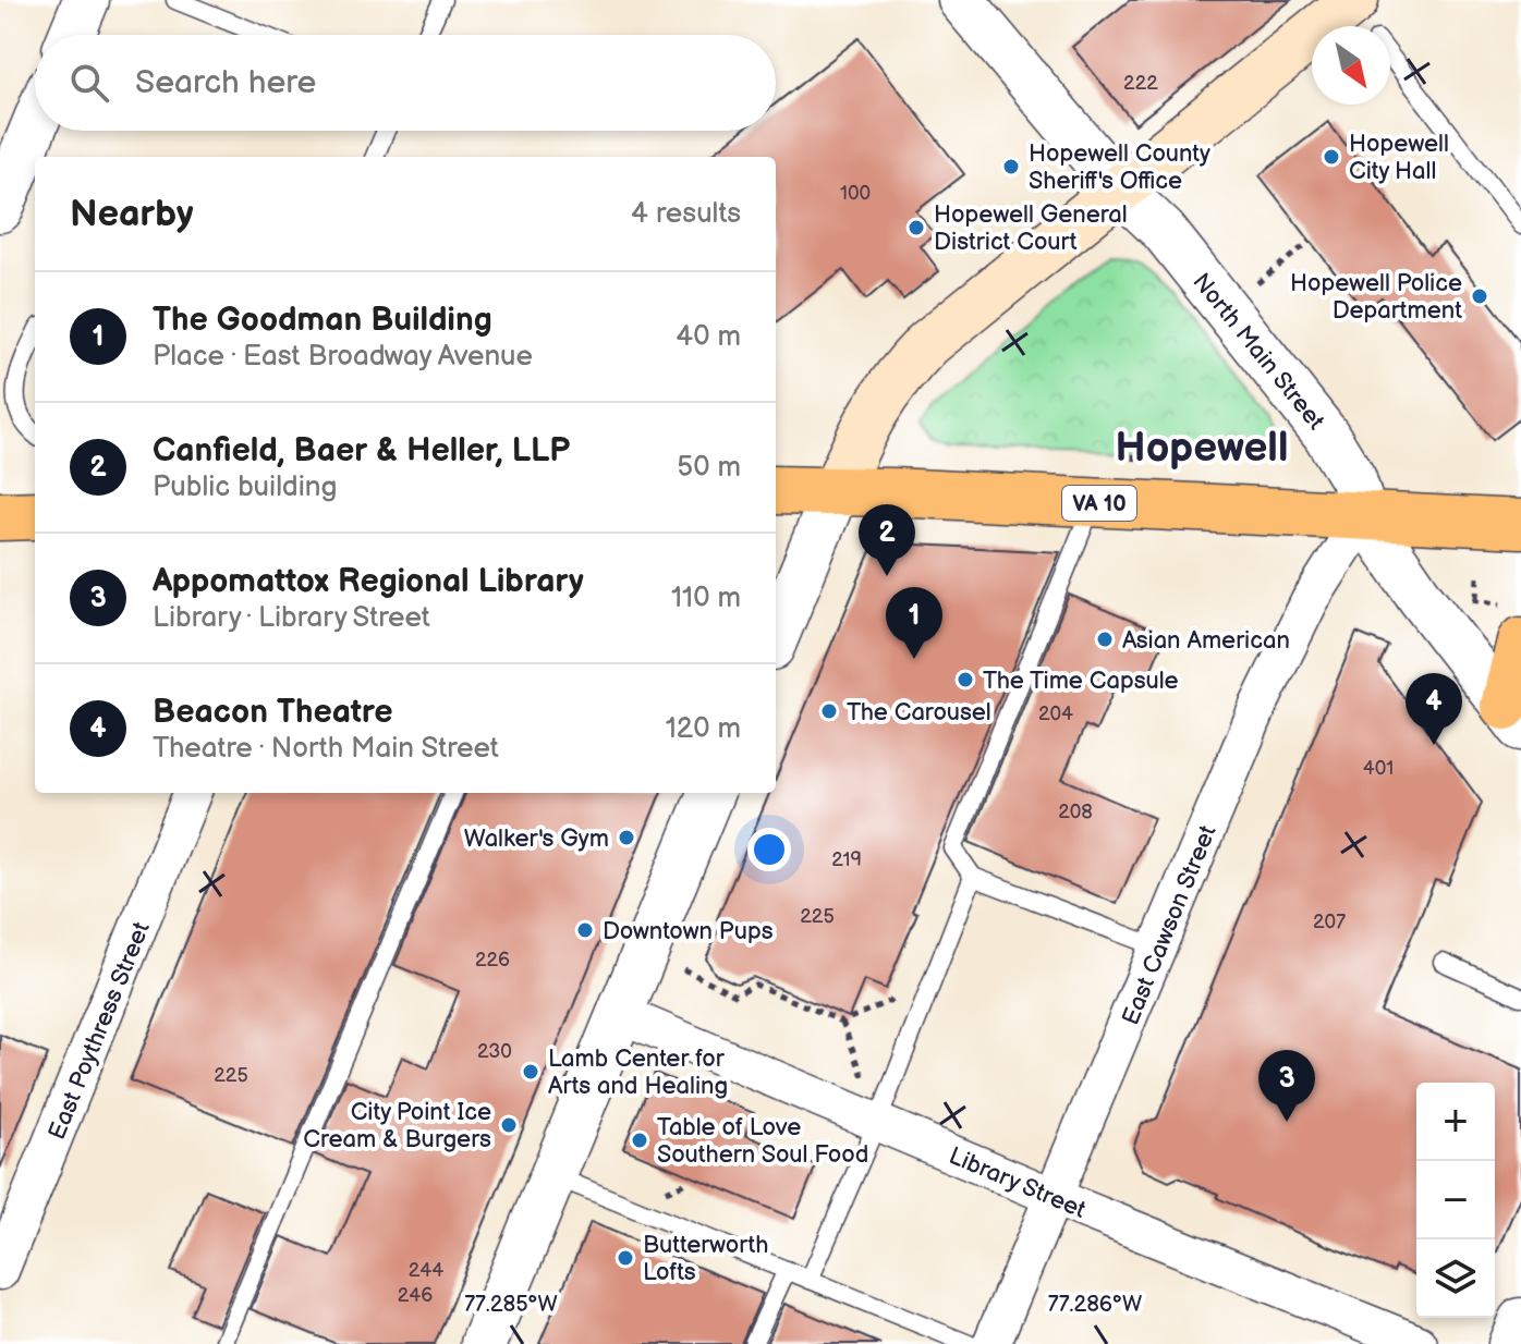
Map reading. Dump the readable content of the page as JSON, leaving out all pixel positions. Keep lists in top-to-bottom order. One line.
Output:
{"streets":{"highway":["VA 10"],"street":["North Main Street","East Cawson Street","East Poythress Street","Library Street"]},"crossings":[["North Main Street","VA 10"],["North Main Street","East Cawson Street"],["VA 10","East Cawson Street"],["East Cawson Street","Library Street"]],"districts":["Hopewell"],"places":["Hopewell City Hall","Hopewell County Sheriff's Office","Hopewell General District Court","Hopewell Police Department","Asian American","The Time Capsule","The Carousel","Walker's Gym","Downtown Pups","Lamb Center for Arts and Healing","City Point Ice Cream & Burgers","Table of Love Southern Soul Food","Butterworth Lofts"],"house_numbers":["222","100","204","401","208","219","225","207","226","230","225","244","246"],"north":"bottom right","page":{"search":"Search here","heading":["Nearby","4 results"],"list":[{"mark":"1","name":"The Goodman Building","note":"Place · East Broadway Avenue","value":"40 m"},{"mark":"2","name":"Canfield, Baer & Heller, LLP","note":"Public building","value":"50 m"},{"mark":"3","name":"Appomattox Regional Library","note":"Library · Library Street","value":"110 m"},{"mark":"4","name":"Beacon Theatre","note":"Theatre · North Main Street","value":"120 m"}],"pins":["2","1","4","3"],"map_buttons":["+","−"]},"coordinates":["77.285°W","77.286°W"]}
